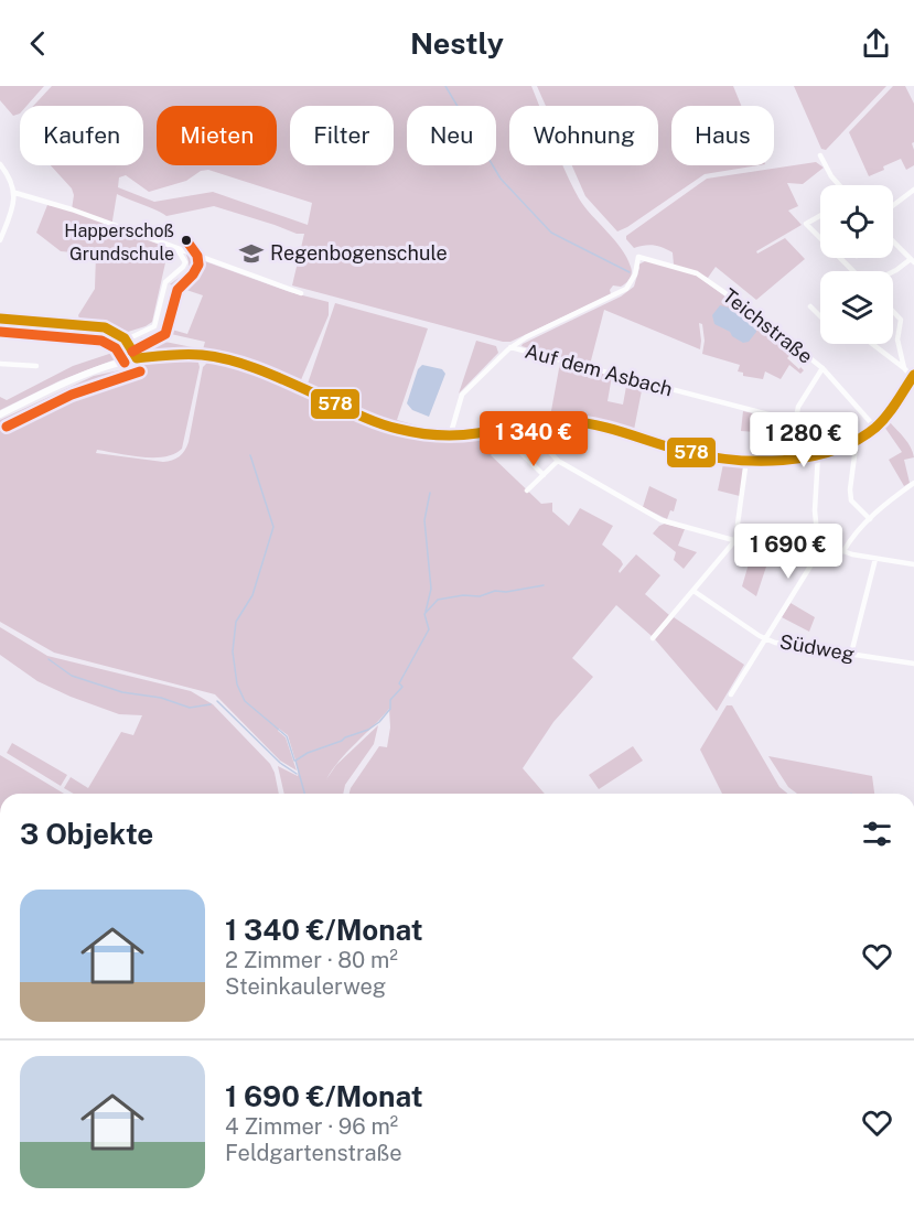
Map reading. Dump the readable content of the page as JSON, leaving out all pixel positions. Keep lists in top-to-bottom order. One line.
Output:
{"streets":{"street":["Teichstraße","Auf dem Asbach","Südweg"]},"crossings":[["Teichstraße","Auf dem Asbach"]],"places":{"other":["Happerschoß Grundschule"],"school or university":["Regenbogenschule"]},"lines":["transit line 578"],"page":{"header":"Nestly","chip":["Kaufen","Mieten","Filter","Neu","Wohnung","Haus"],"price":["1 340 €","1 280 €","1 690 €"],"heading":"3 Objekte","list":[{"name":"1 340 €/Monat","note":"2 Zimmer · 80 m² · Steinkaulerweg"},{"name":"1 690 €/Monat","note":"4 Zimmer · 96 m² · Feldgartenstraße"}]}}
